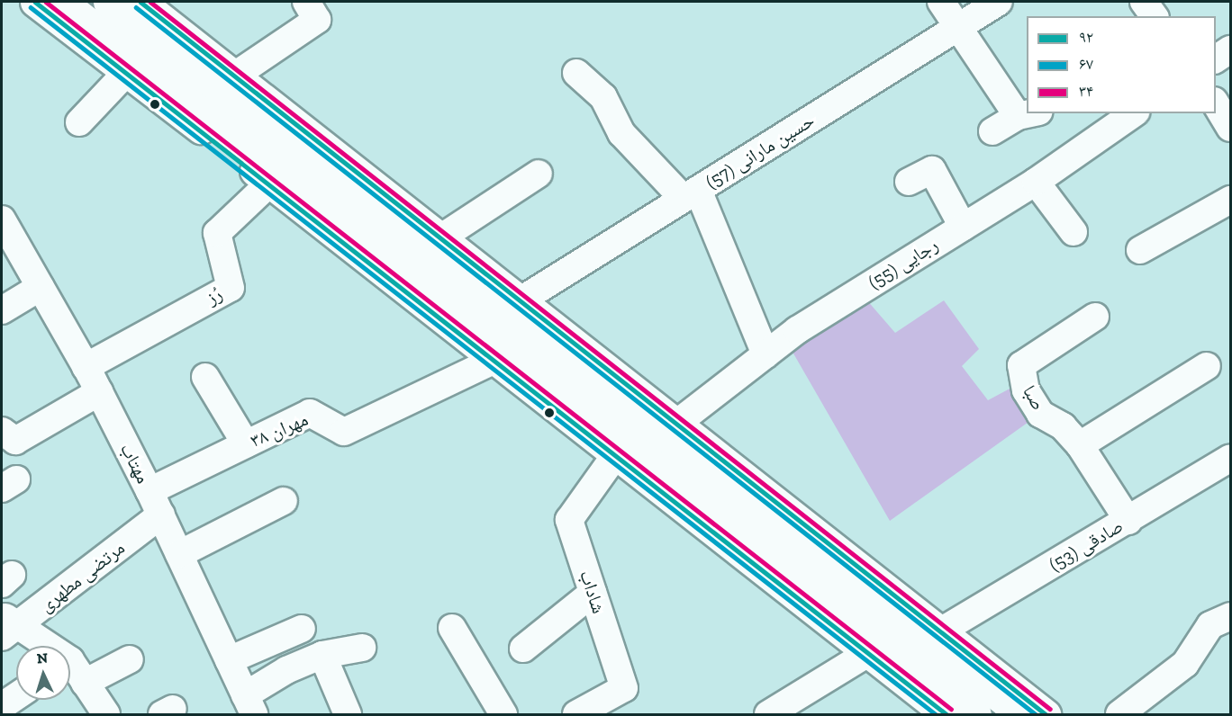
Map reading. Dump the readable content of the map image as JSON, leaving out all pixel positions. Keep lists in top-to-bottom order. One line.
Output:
{"streets":{"street":["حسین مارانی (57)","رجایی (55)","رُز","صبا","مهران ۳۸","مهتاب","صادقی (53)","مرتضی مطهری","شاداب"]},"crossings":[["رُز","مهتاب"],["صبا","صادقی (53)"],["مهران ۳۸","مهتاب"],["مهتاب","مرتضی مطهری"]],"lines":["transit line ۹۲","transit line ۳۴","transit line ۶۷"],"legend":["۹۲","۶۷","۳۴"],"north":"top"}
